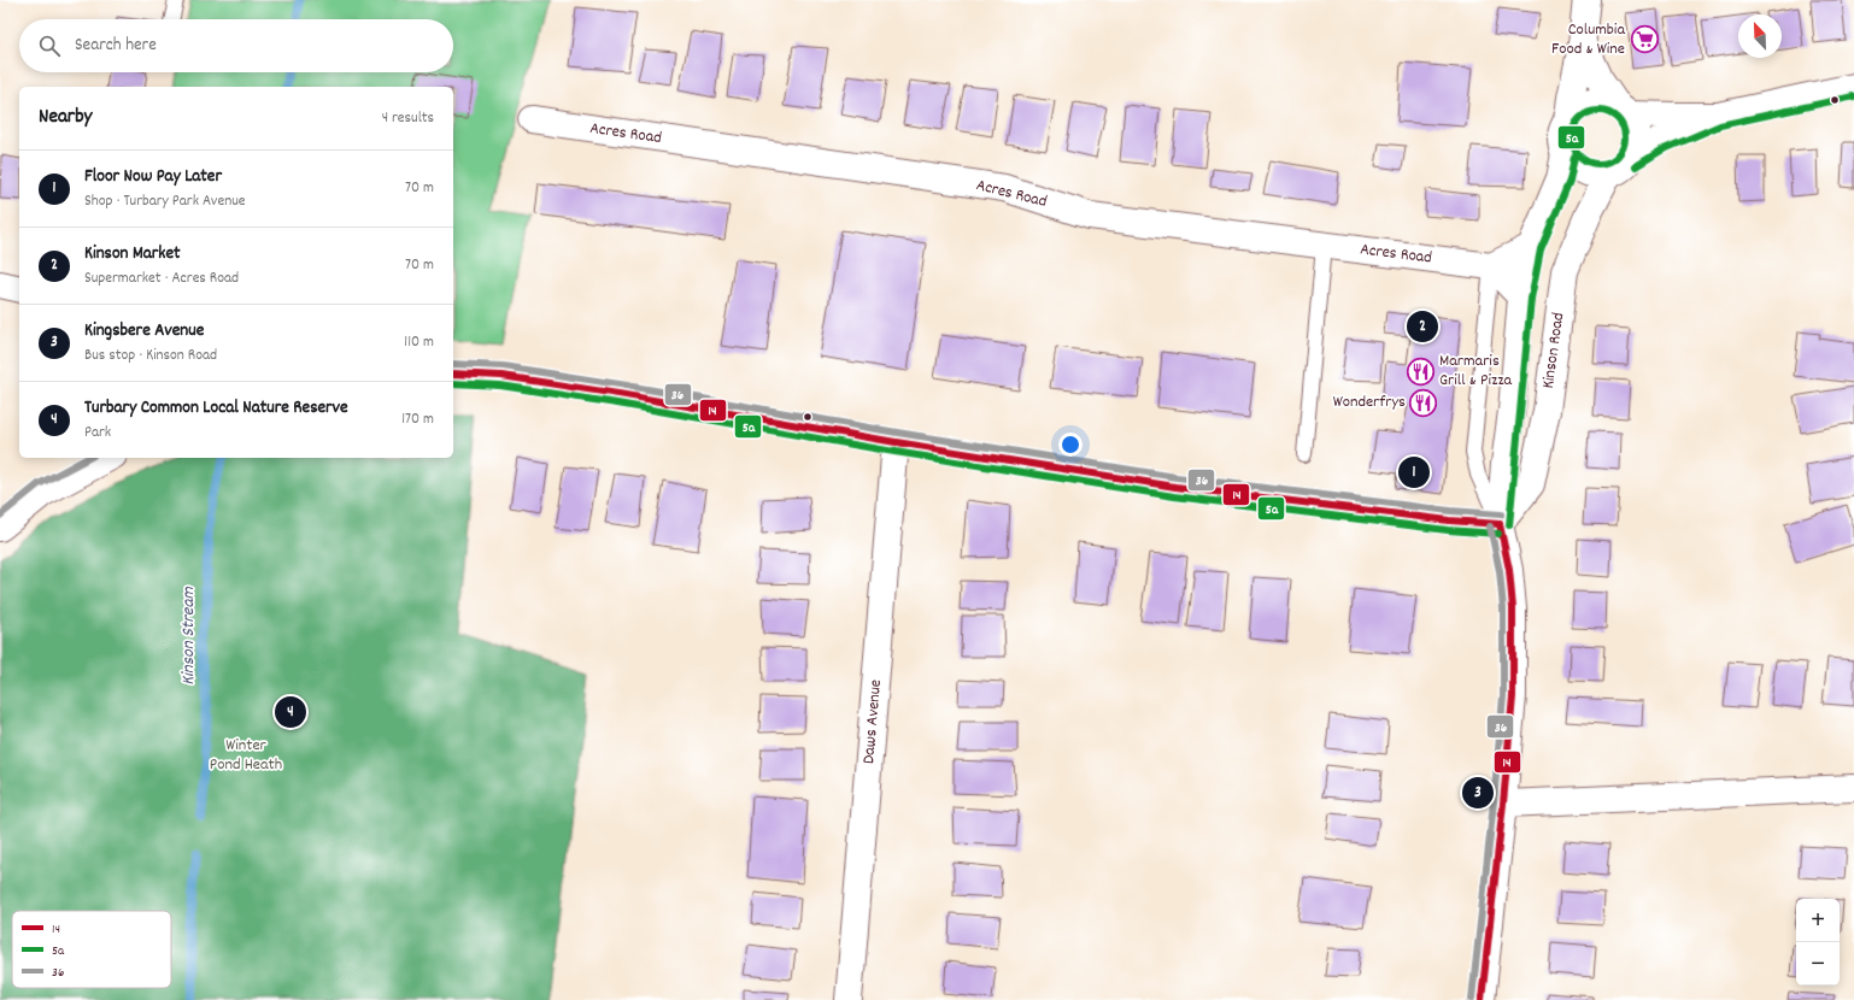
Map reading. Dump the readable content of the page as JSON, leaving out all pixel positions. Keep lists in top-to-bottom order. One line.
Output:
{"streets":{"street":["Acres Road","Kinson Road","Daws Avenue"]},"water":["Kinson Stream"],"parks":["Winter Pond Heath"],"places":{"supermarket":["Columbia Food & Wine"],"restaurant":["Marmaris Grill & Pizza","Wonderfrys"]},"lines":["transit line 5a","transit line 36","transit line 14"],"legend":["14","5a","36"],"north":"top left","page":{"search":"Search here","heading":["Nearby","4 results"],"list":[{"mark":"1","name":"Floor Now Pay Later","note":"Shop · Turbary Park Avenue","value":"70 m"},{"mark":"2","name":"Kinson Market","note":"Supermarket · Acres Road","value":"70 m"},{"mark":"3","name":"Kingsbere Avenue","note":"Bus stop · Kinson Road","value":"110 m"},{"mark":"4","name":"Turbary Common Local Nature Reserve","note":"Park","value":"170 m"}],"pins":["2","1","4","3"],"map_buttons":["+","−"]}}
